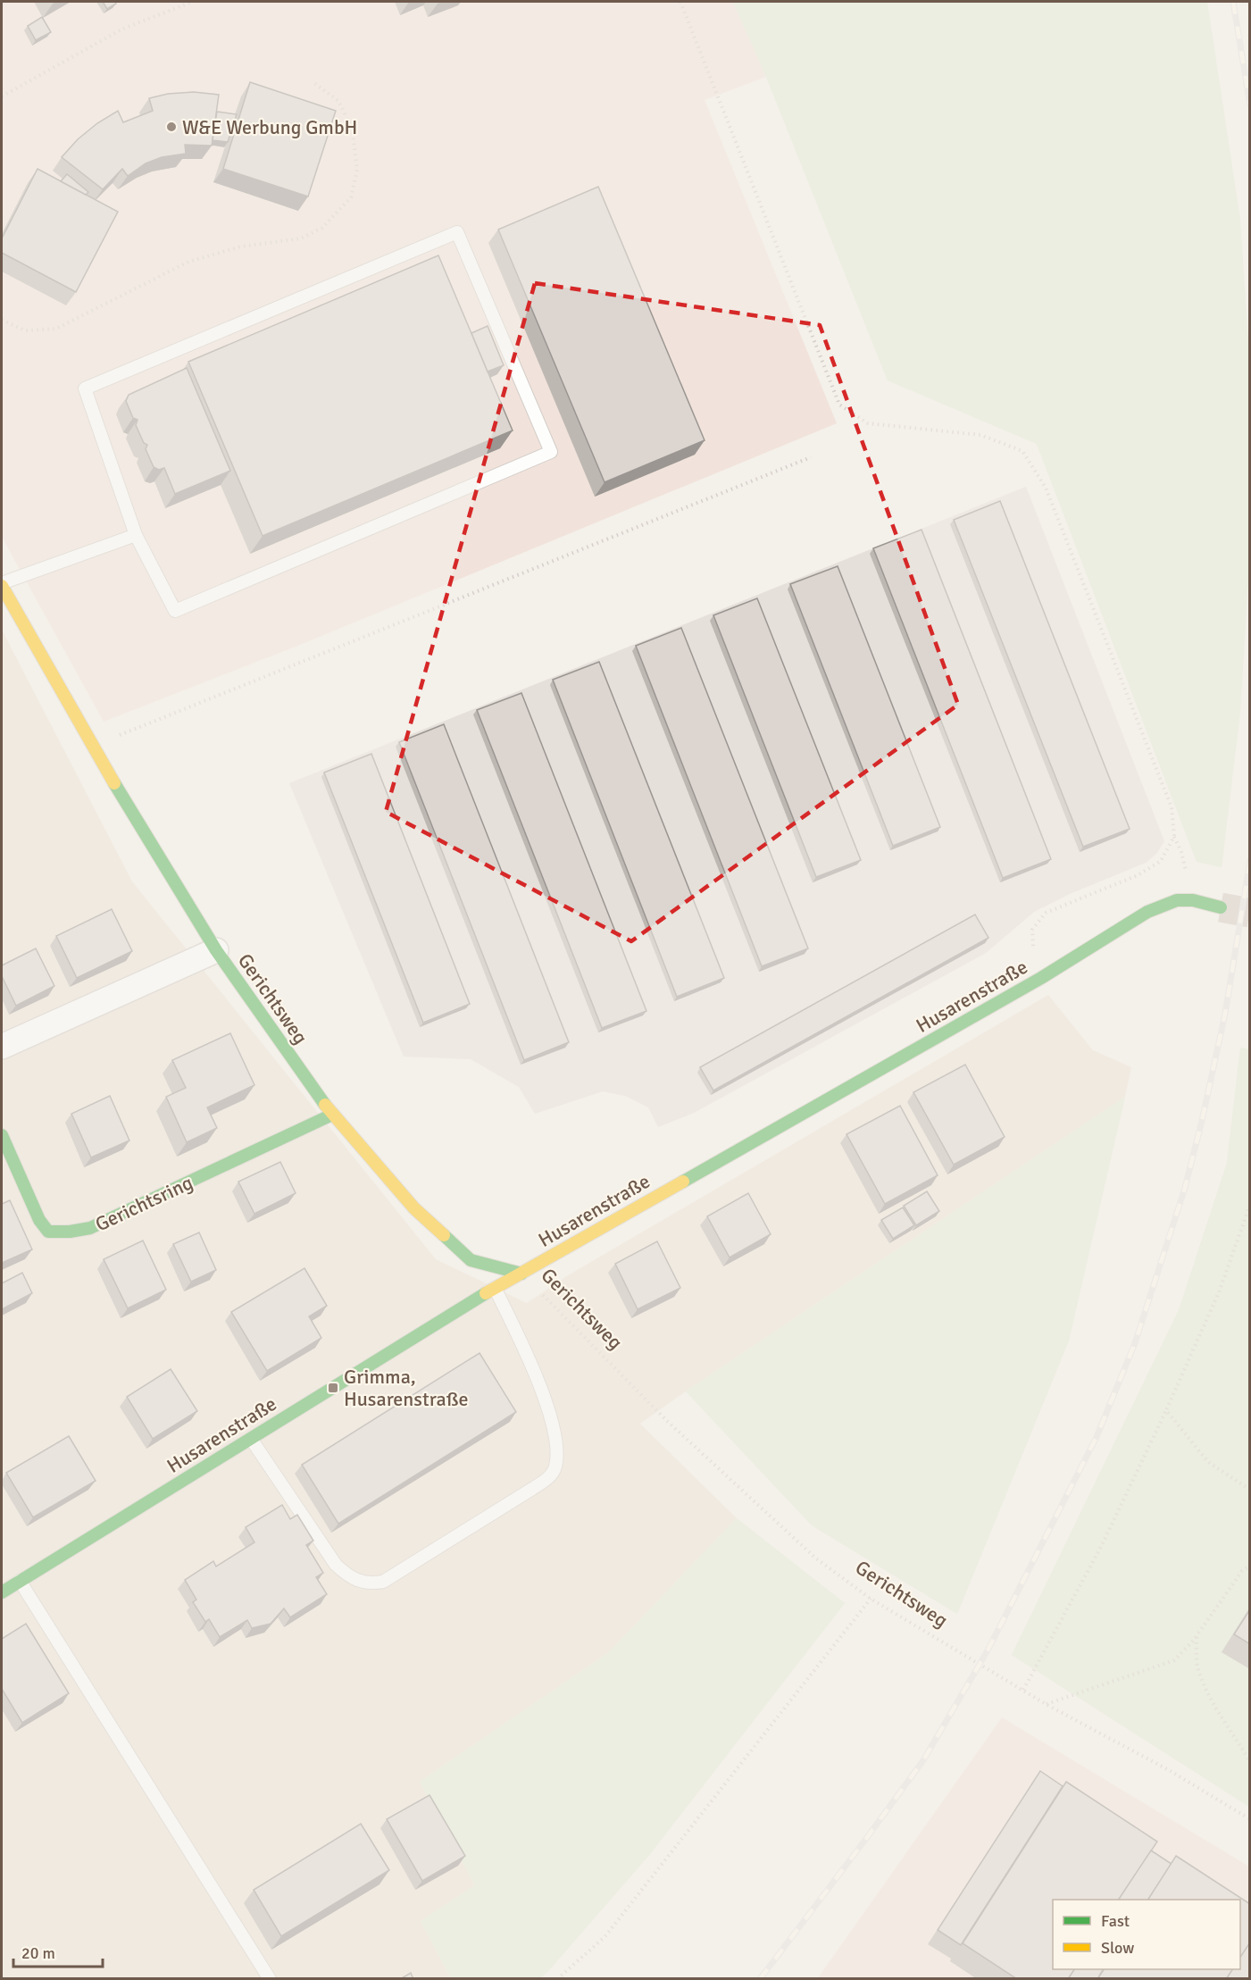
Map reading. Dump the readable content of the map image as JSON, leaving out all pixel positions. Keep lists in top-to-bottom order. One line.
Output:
{"streets":{"street":["Husarenstraße","Gerichtsweg","Gerichtsring"]},"crossings":[["Husarenstraße","Gerichtsweg"],["Gerichtsweg","Gerichtsring"]],"places":{"other":["W&E Werbung GmbH"],"transit":["Grimma, Husarenstraße"]},"legend":["Fast","Slow"],"scale_bar":"20 m"}
